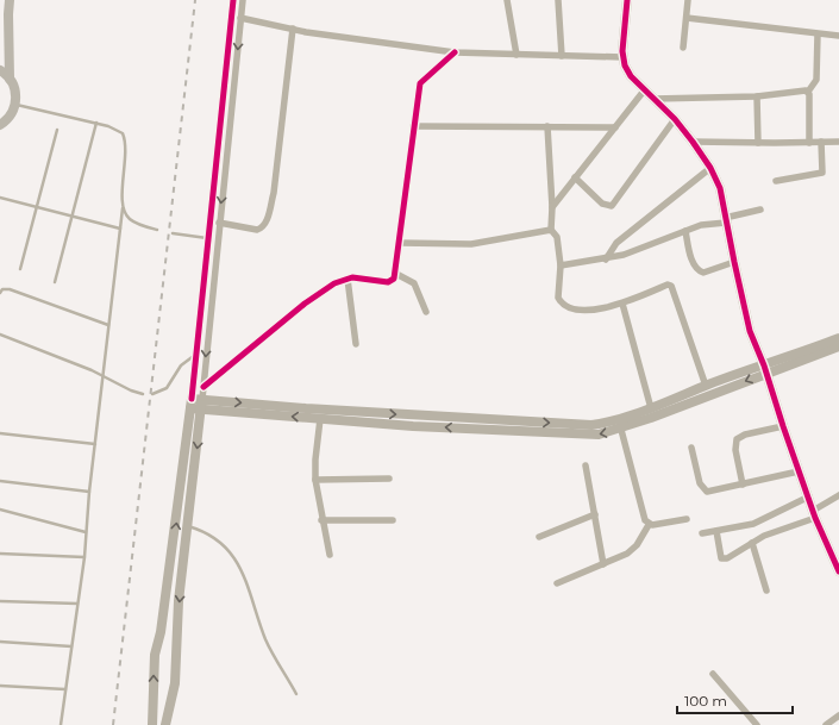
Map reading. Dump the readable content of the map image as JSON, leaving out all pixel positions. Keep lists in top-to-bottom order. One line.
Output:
{"scale_bar":"100 m"}
